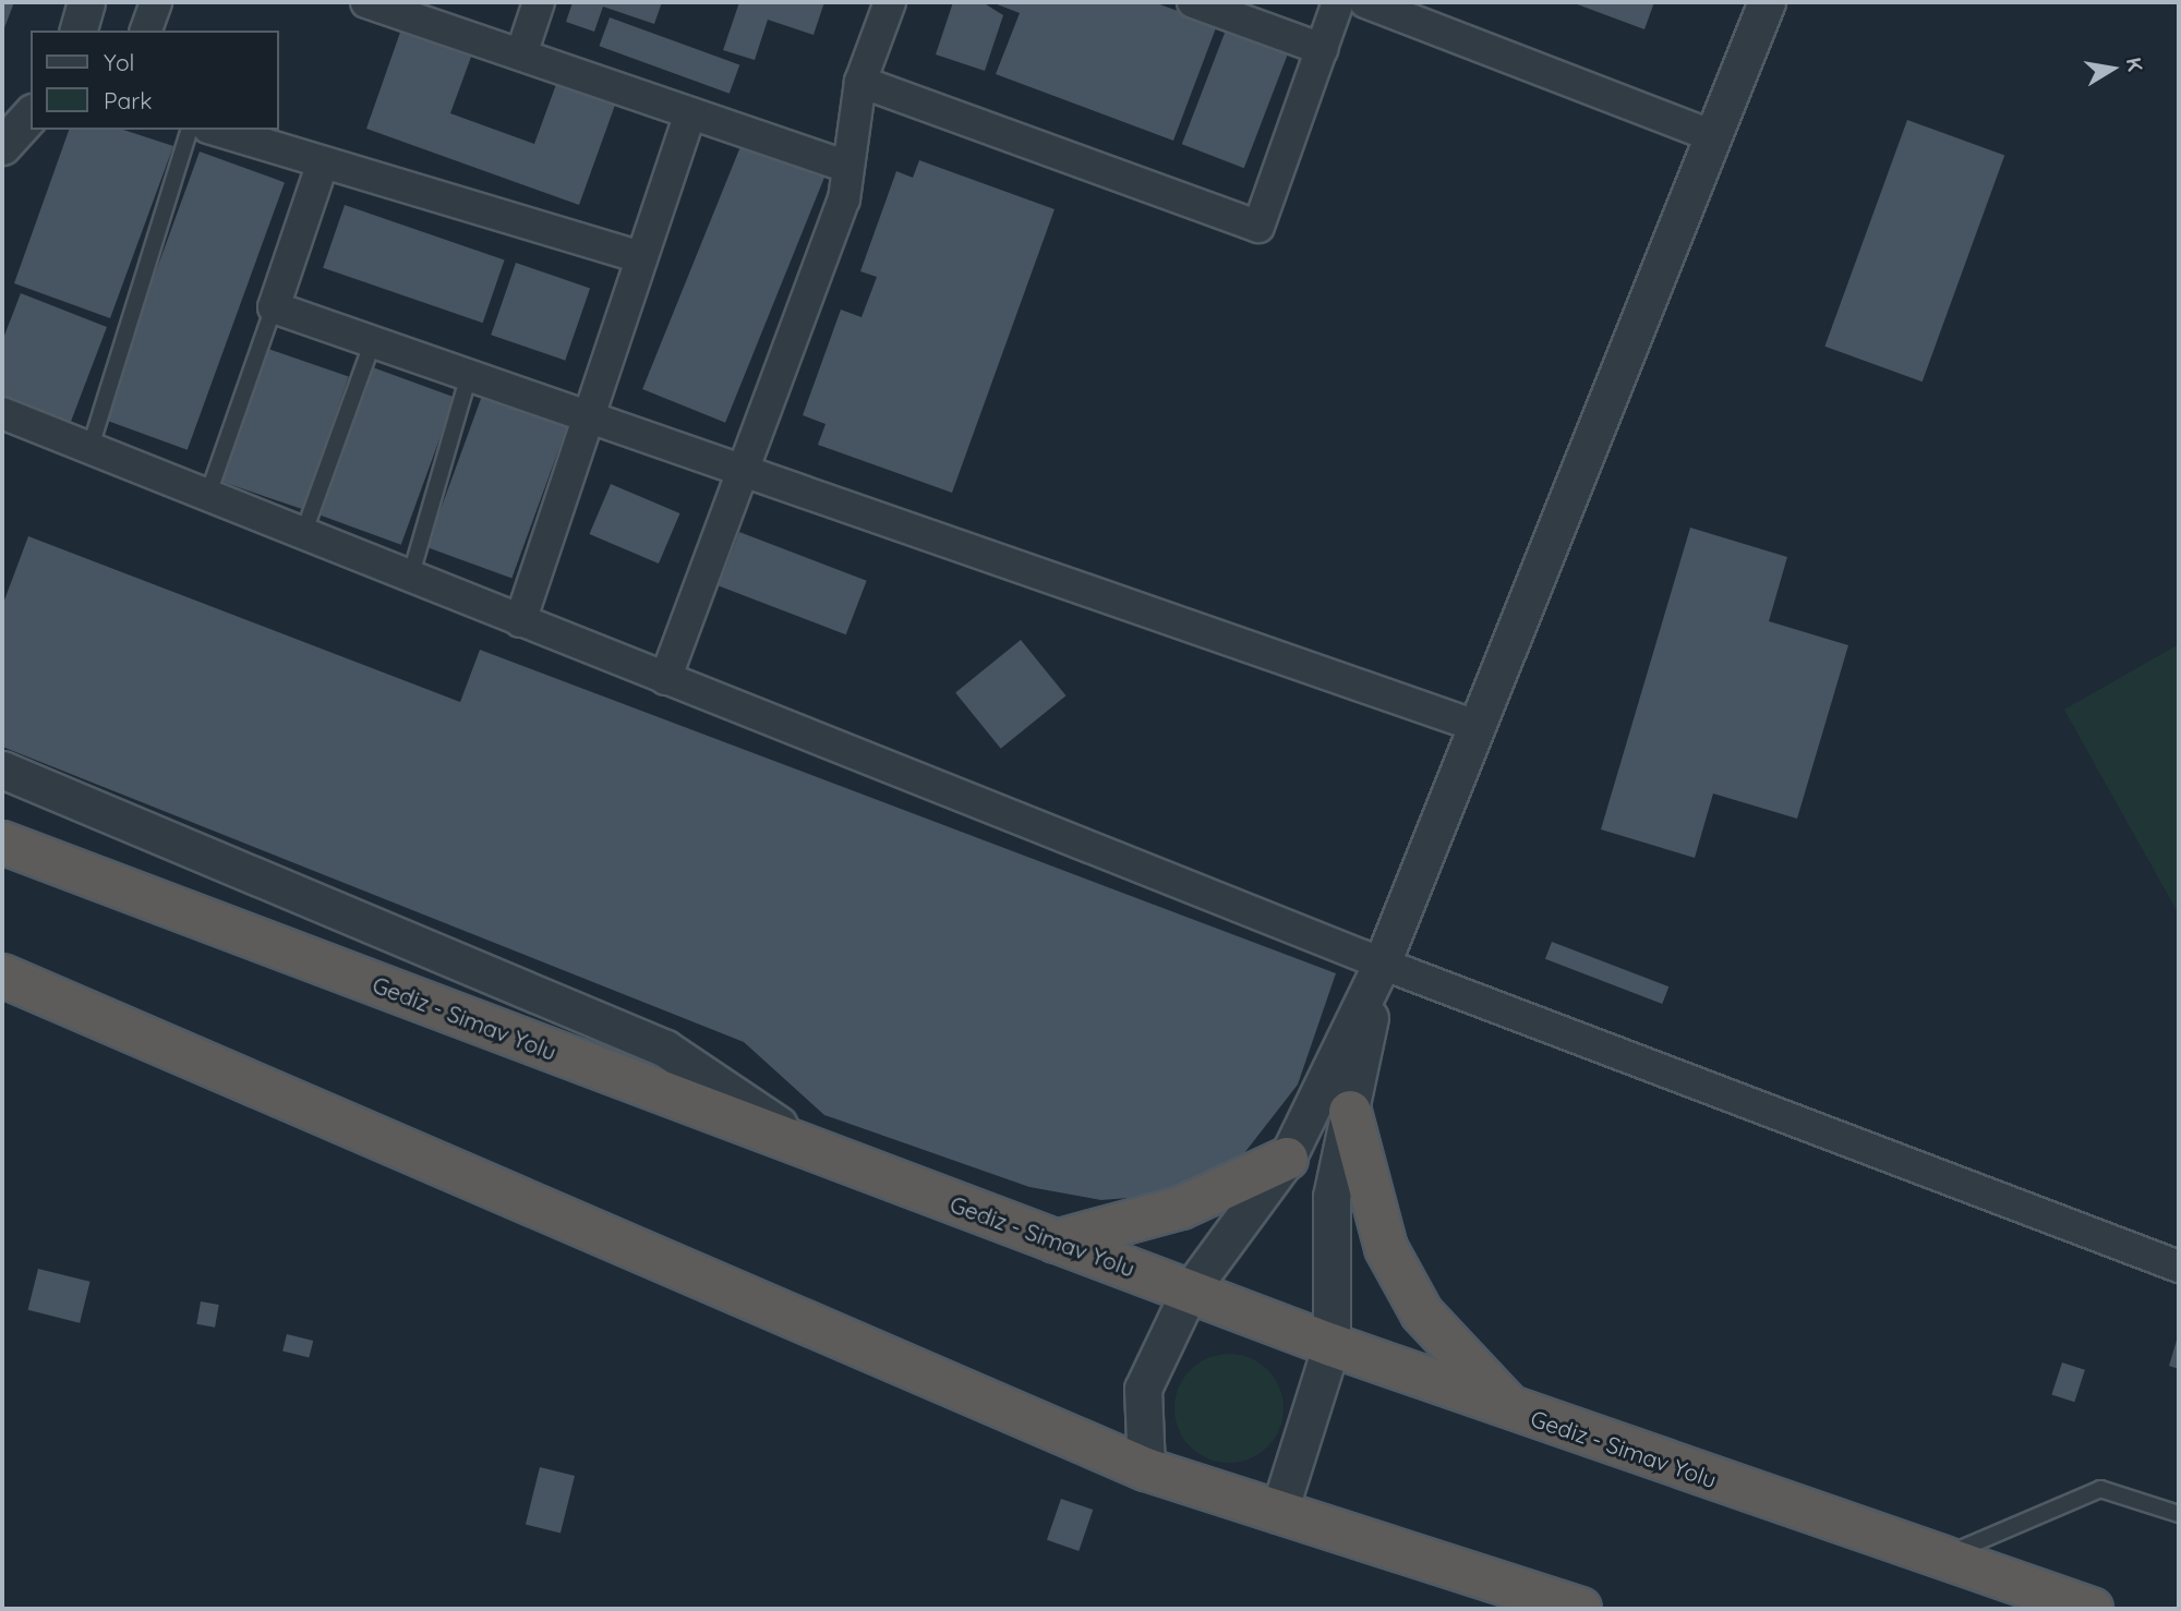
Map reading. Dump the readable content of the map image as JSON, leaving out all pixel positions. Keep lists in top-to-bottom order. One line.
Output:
{"streets":{"highway":["Gediz - Simav Yolu"]},"legend":["Yol","Park"],"north":"right"}
